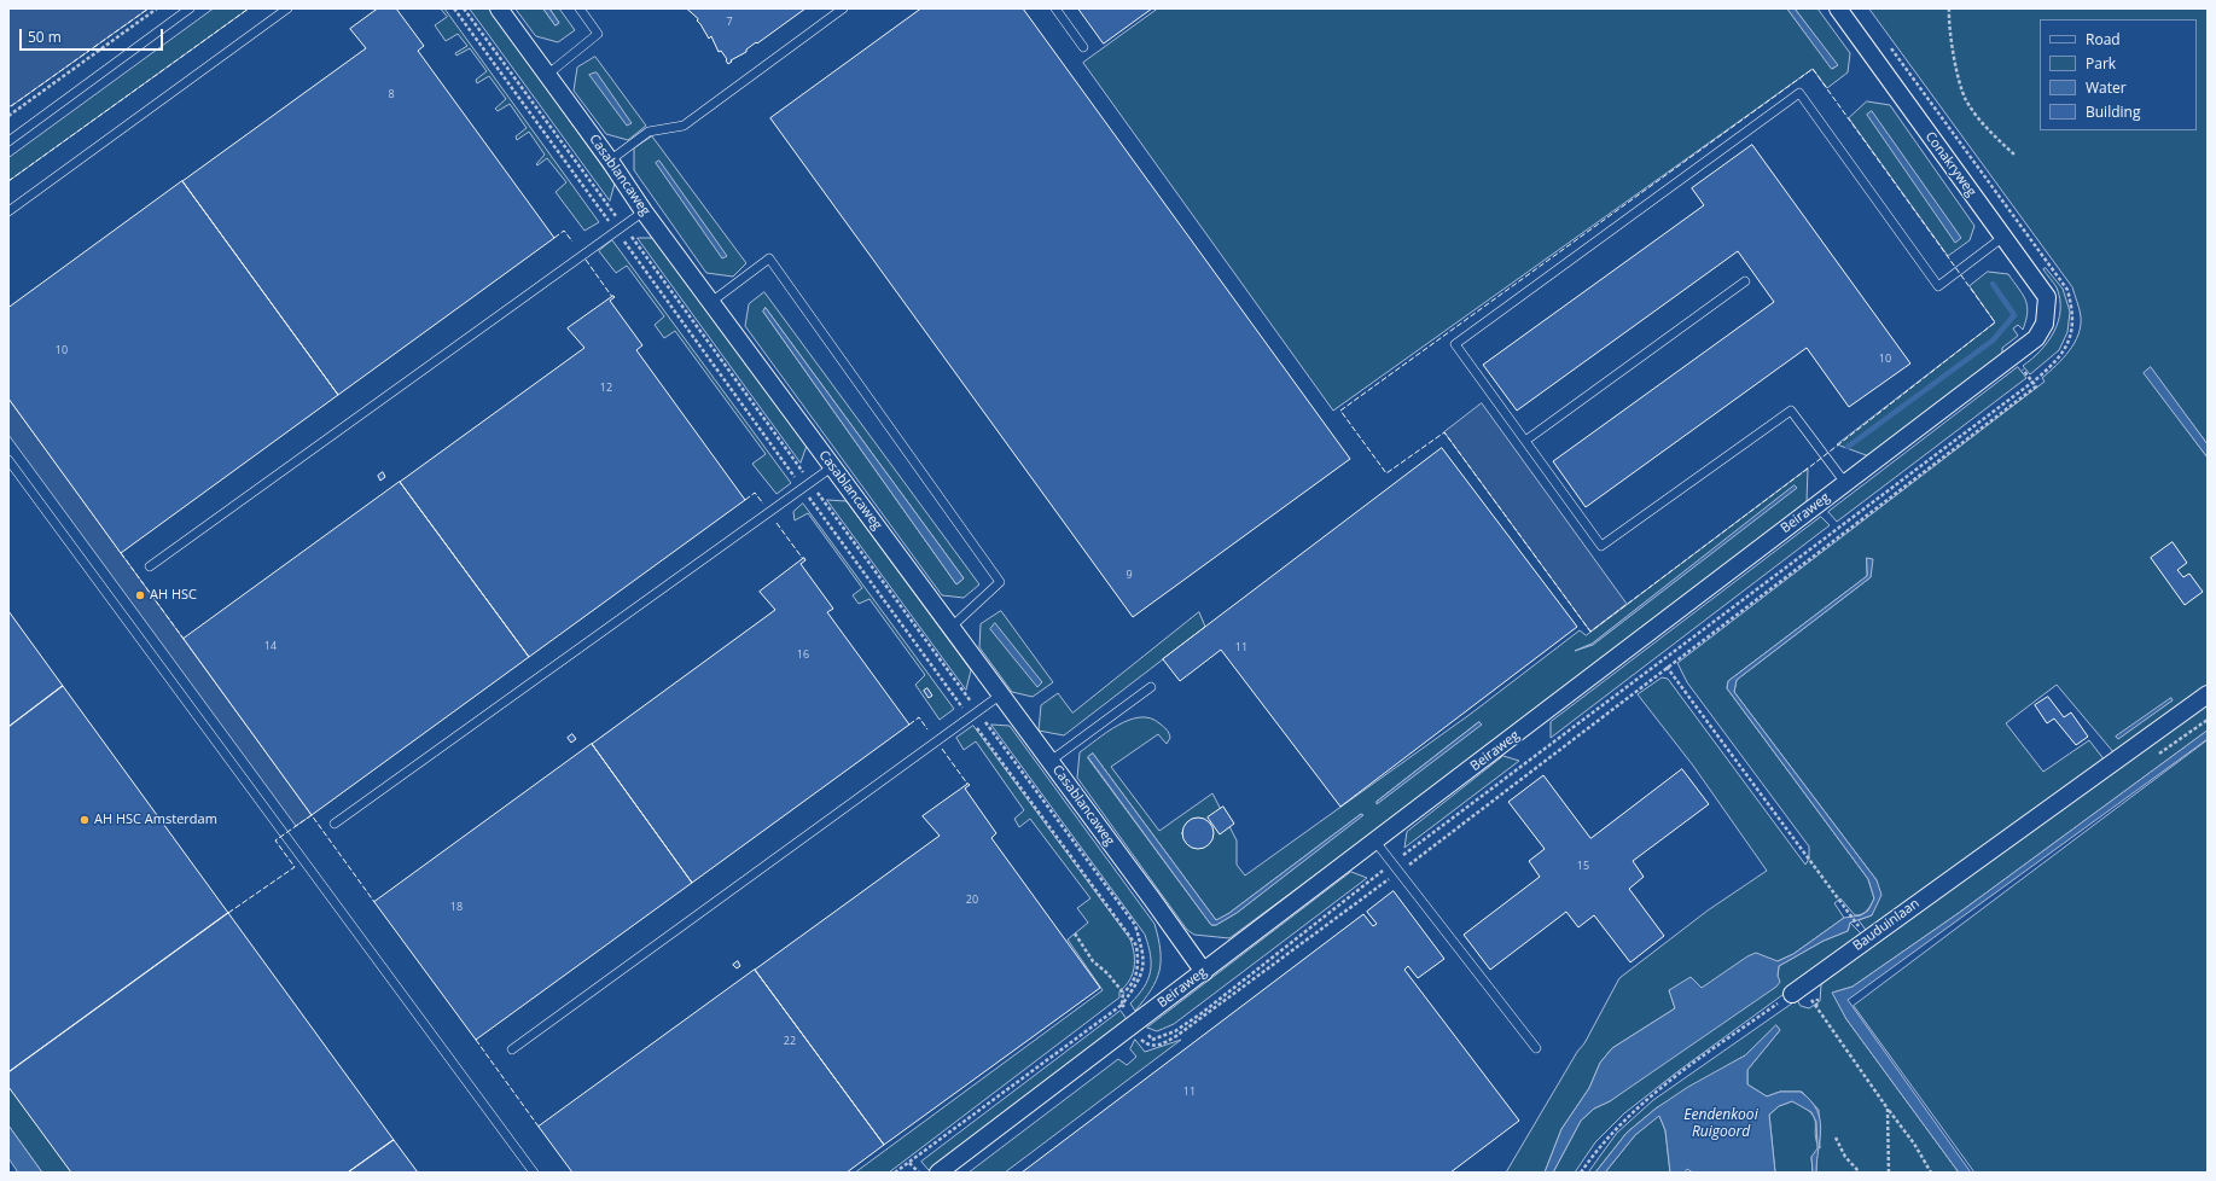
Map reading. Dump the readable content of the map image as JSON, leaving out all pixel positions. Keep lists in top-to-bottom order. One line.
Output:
{"streets":{"street":["Conakryweg","Casablancaweg","Beiraweg","Bauduinlaan"]},"crossings":[["Conakryweg","Beiraweg"],["Casablancaweg","Beiraweg"]],"water":["Eendenkooi Ruigoord"],"places":["AH HSC","AH HSC Amsterdam"],"house_numbers":["7","8","10","10","12","9","14","11","16","15","20","18","22","11"],"legend":["Road","Park","Water","Building"],"scale_bar":"50 m"}
